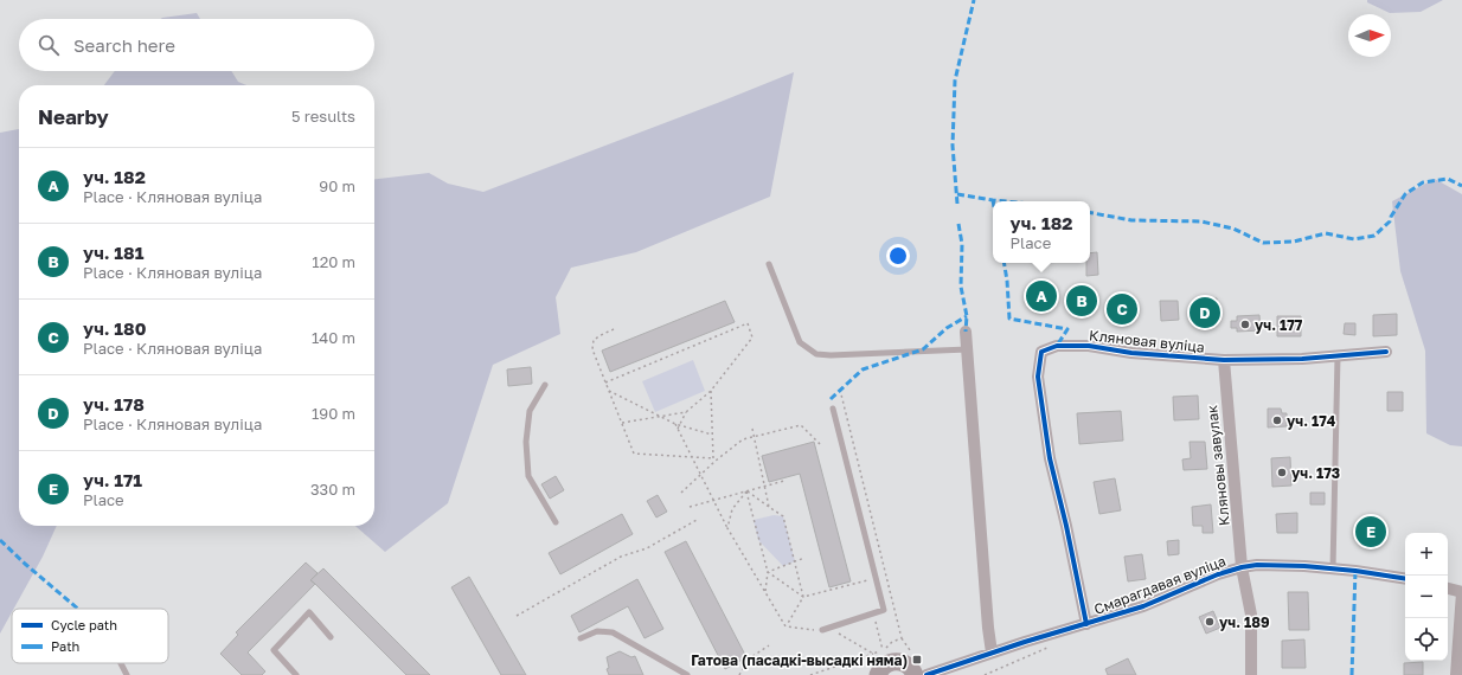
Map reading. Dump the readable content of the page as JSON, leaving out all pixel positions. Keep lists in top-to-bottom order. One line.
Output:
{"streets":{"street":["Кляновая вуліца","Кляновы завулак","Смарагдавая вуліца"]},"crossings":[["Кляновая вуліца","Кляновы завулак"],["Кляновая вуліца","Смарагдавая вуліца"],["Кляновы завулак","Смарагдавая вуліца"]],"places":{"other":["уч. 177","уч. 174","уч. 173","уч. 189"],"transit":["Гатова (пасадкі-высадкі няма)"]},"legend":["Cycle path","Path"],"north":"right","page":{"search":"Search here","heading":["Nearby","5 results"],"list":[{"mark":"A","name":"уч. 182","note":"Place · Кляновая вуліца","value":"90 m"},{"mark":"B","name":"уч. 181","note":"Place · Кляновая вуліца","value":"120 m"},{"mark":"C","name":"уч. 180","note":"Place · Кляновая вуліца","value":"140 m"},{"mark":"D","name":"уч. 178","note":"Place · Кляновая вуліца","value":"190 m"},{"mark":"E","name":"уч. 171","note":"Place","value":"330 m"}],"popup":["уч. 182","Place"],"pins":["A","B","C","D","E"],"map_buttons":["+","−"]}}
